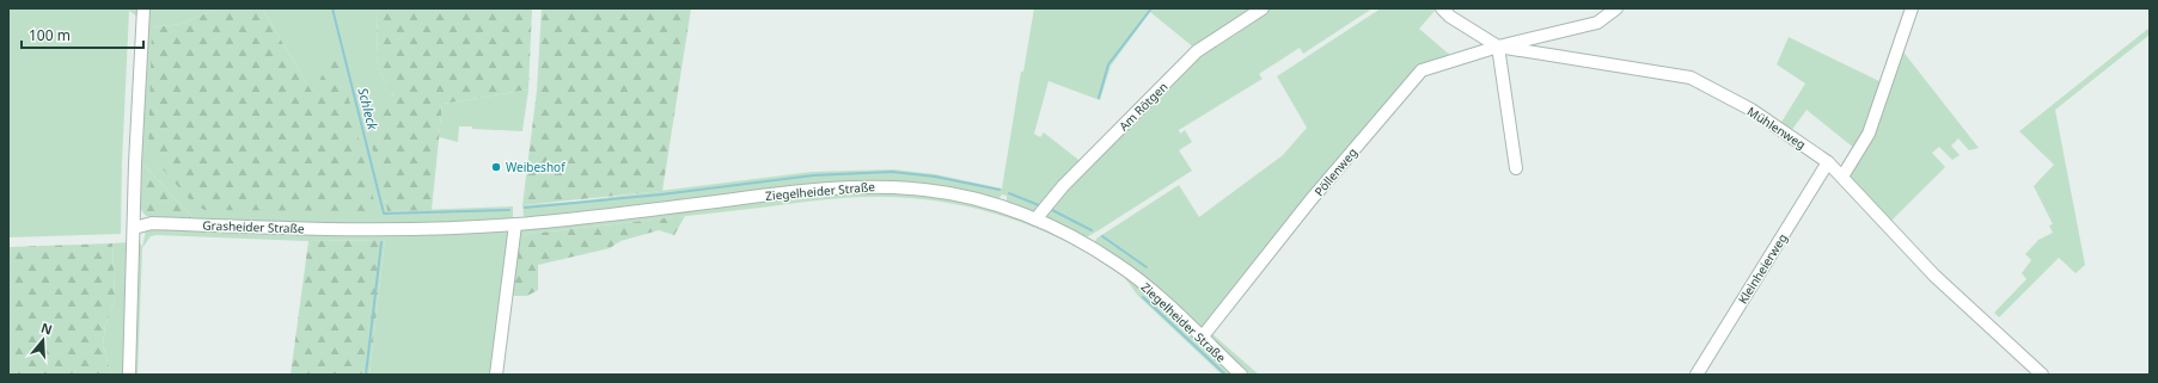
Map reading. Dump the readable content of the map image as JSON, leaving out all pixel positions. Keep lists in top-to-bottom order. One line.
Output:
{"streets":{"street":["Am Rötgen","Mühlenweg","Pöllenweg","Ziegelheider Straße","Grasheider Straße","Kleinheierweg"]},"crossings":[["Am Rötgen","Ziegelheider Straße"],["Mühlenweg","Pöllenweg"],["Mühlenweg","Kleinheierweg"],["Pöllenweg","Ziegelheider Straße"],["Ziegelheider Straße","Grasheider Straße"]],"water":["Schleck"],"places":["Weibeshof"],"scale_bar":"100 m","north":"top"}
